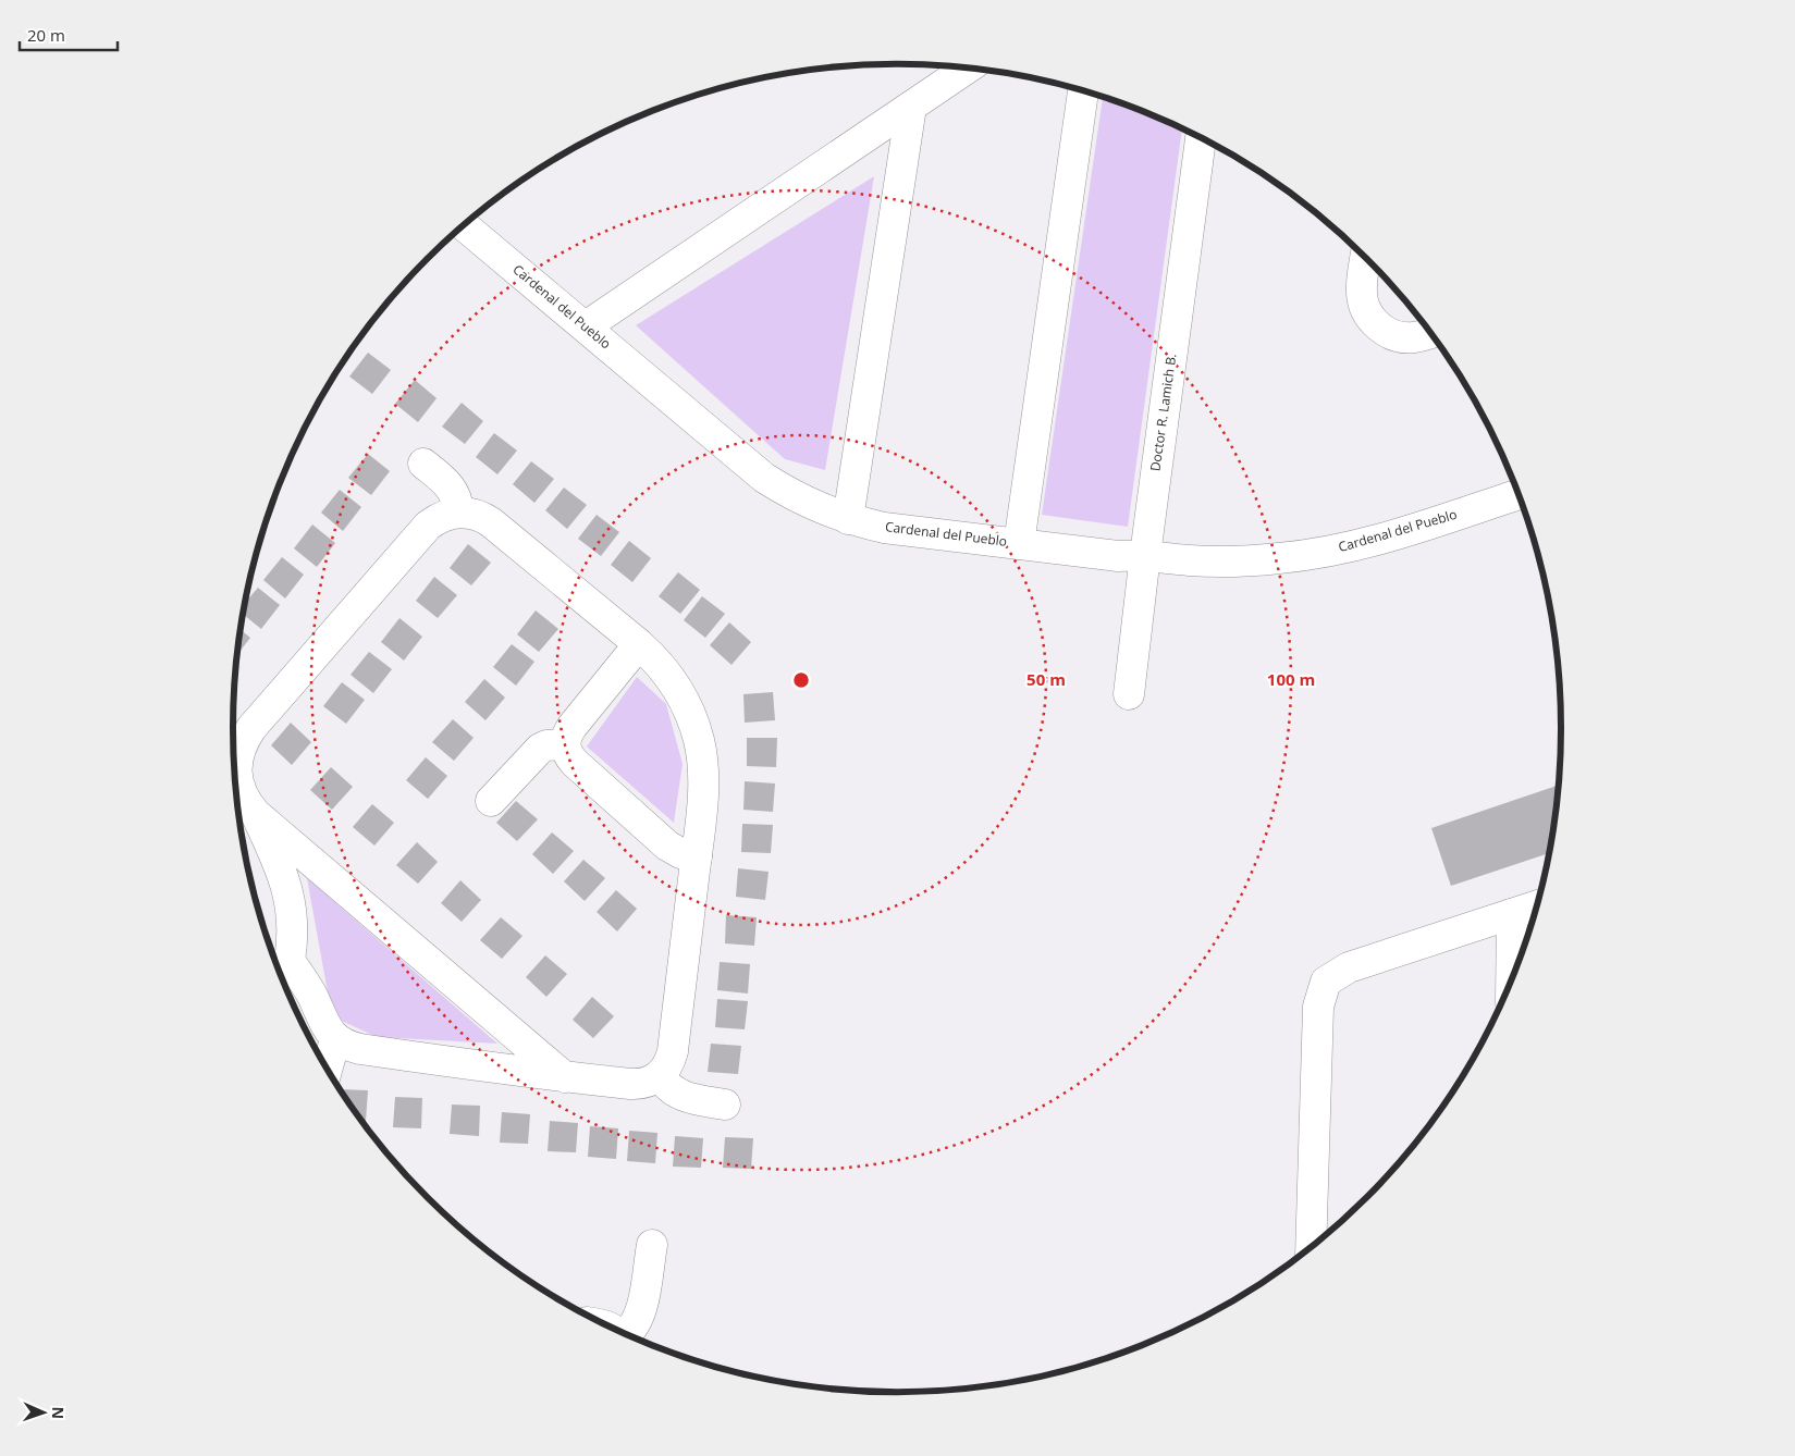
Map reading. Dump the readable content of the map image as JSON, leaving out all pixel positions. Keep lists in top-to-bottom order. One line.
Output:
{"streets":{"street":["Cardenal del Pueblo","Doctor R. Lamich B."]},"crossings":[["Cardenal del Pueblo","Doctor R. Lamich B."]],"scale_bar":"20 m","north":"right","rings":["50 m","100 m"]}
